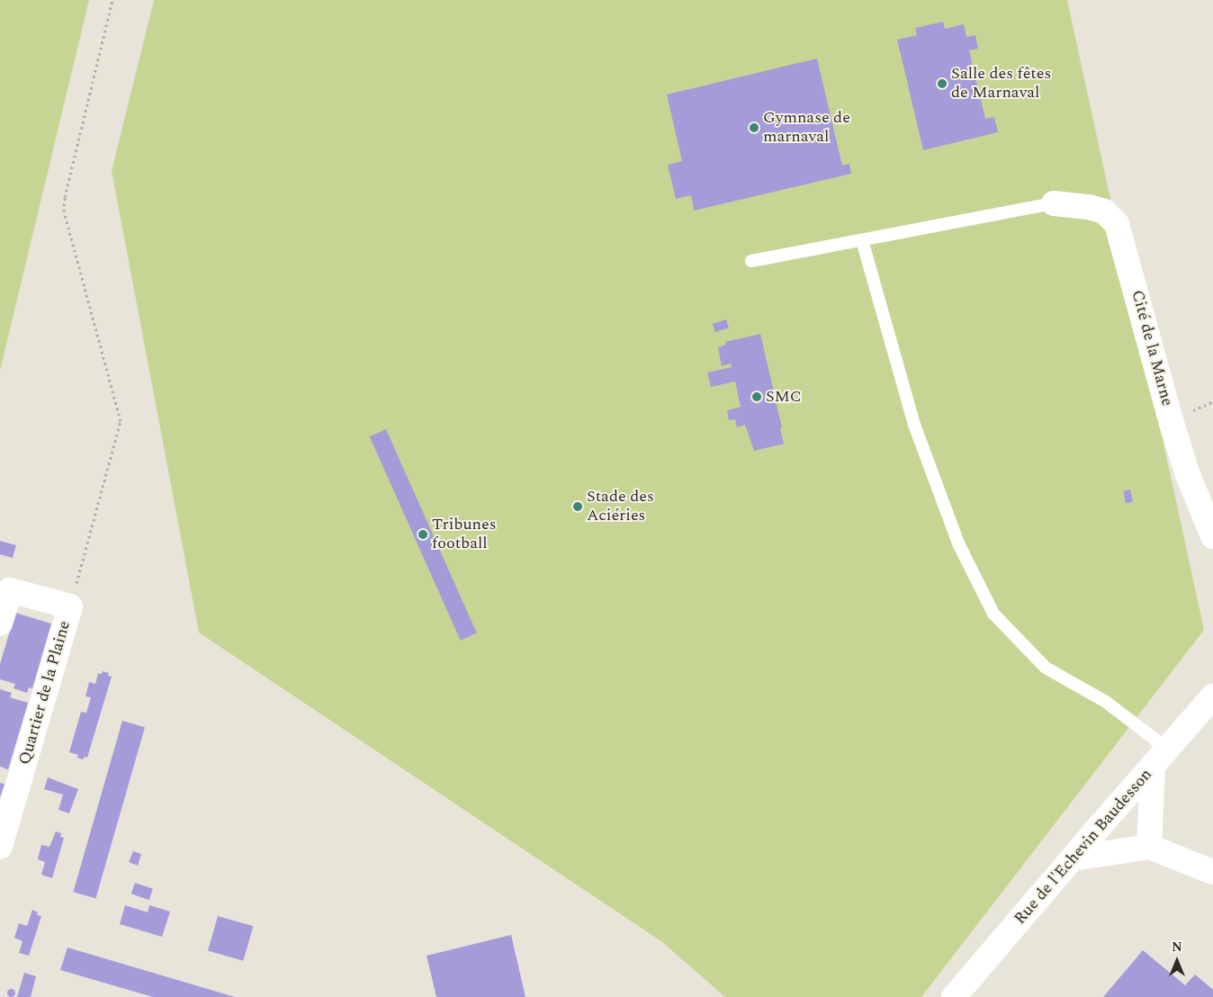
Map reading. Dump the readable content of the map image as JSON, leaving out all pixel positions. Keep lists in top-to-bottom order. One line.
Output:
{"streets":{"street":["Cité de la Marne","Quartier de la Plaine","Rue de l'Echevin Baudesson"]},"places":["Salle des fêtes de Marnaval","Gymnase de marnaval","SMC","Stade des Aciéries","Tribunes football"],"north":"top"}
